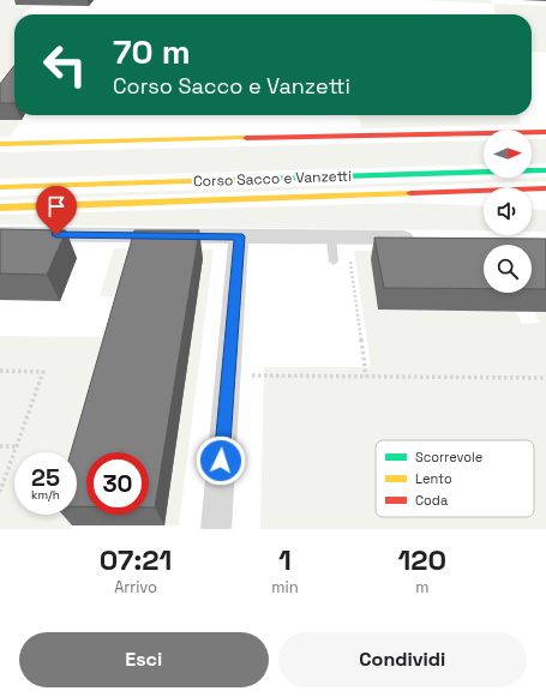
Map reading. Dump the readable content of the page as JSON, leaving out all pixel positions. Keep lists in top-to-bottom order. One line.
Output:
{"streets":{"main road":["Corso Sacco e Vanzetti"]},"legend":["Scorrevole","Lento","Coda"],"north":"right","page":{"turn":["70 m","Corso Sacco e Vanzetti"],"speed":"25 km/h","limit":"30","eta":["07:21","Arrivo","1","min","120","m"],"buttons":["Esci","Condividi"]}}
